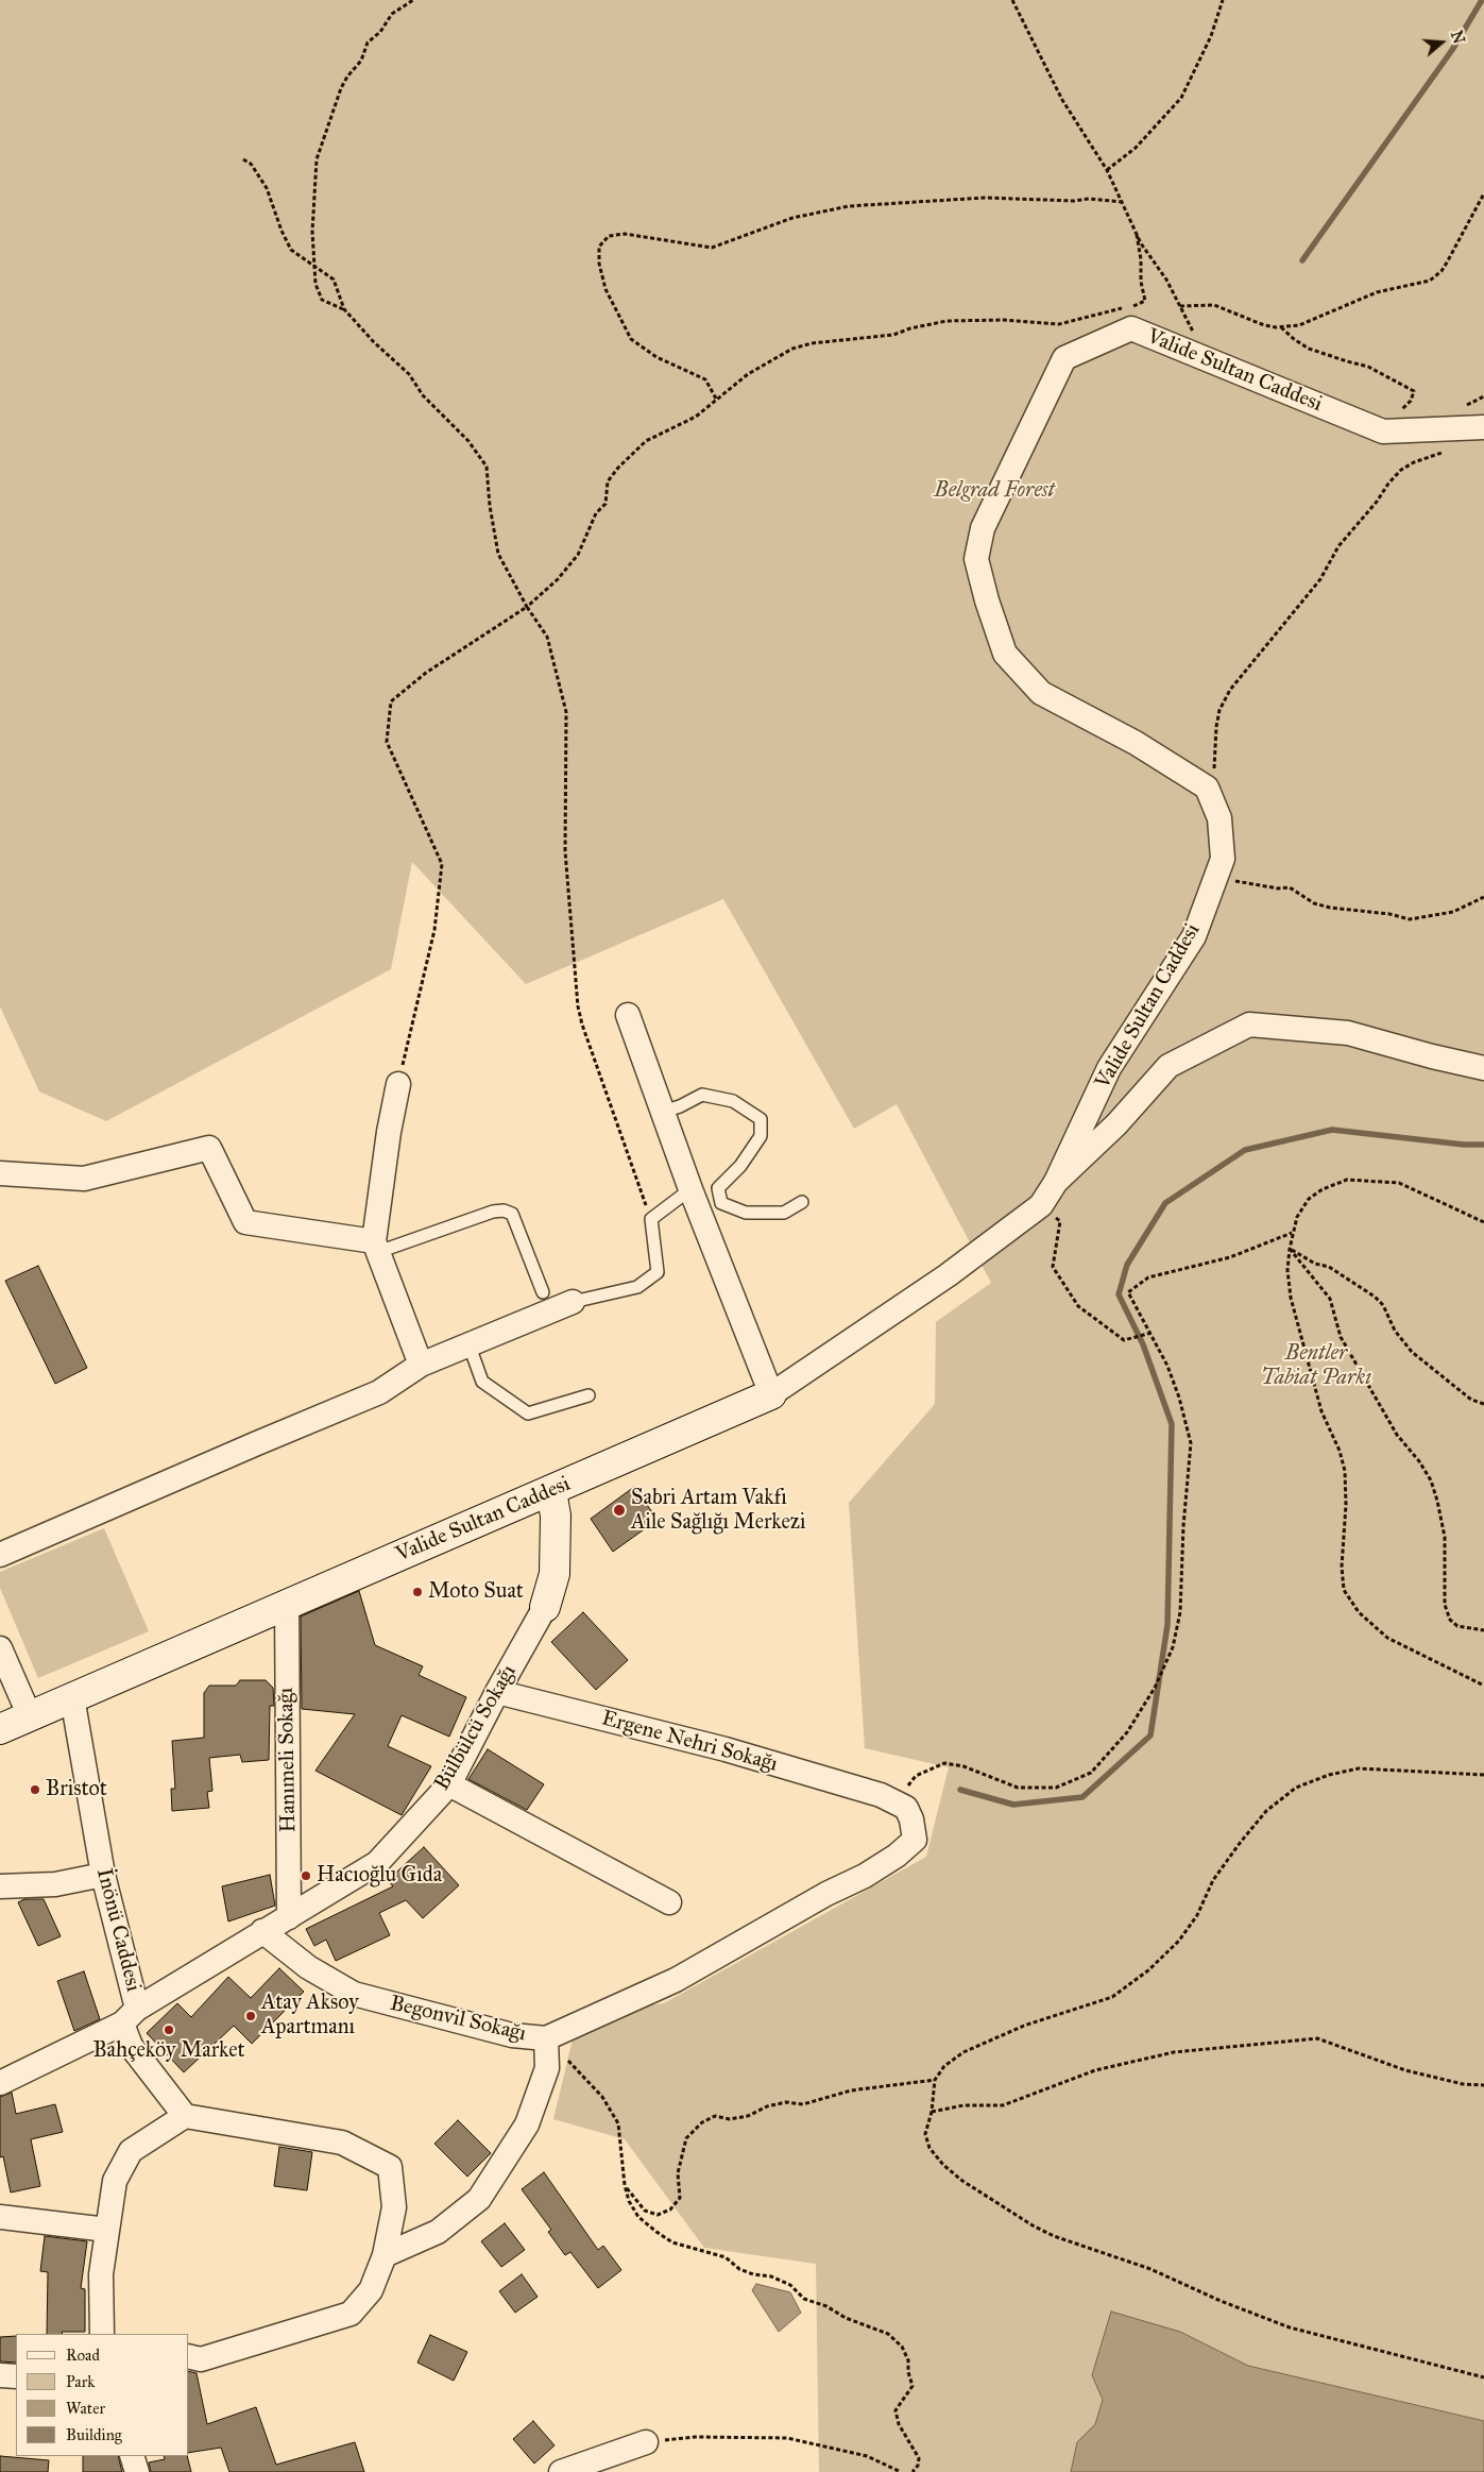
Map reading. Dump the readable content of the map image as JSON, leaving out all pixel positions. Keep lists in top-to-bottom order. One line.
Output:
{"streets":{"street":["Valide Sultan Caddesi","Bülbülcü Sokağı","Ergene Nehri Sokağı","Hanımeli Sokağı","İnönü Caddesi","Begonvil Sokağı"]},"crossings":[["Valide Sultan Caddesi","Bülbülcü Sokağı"],["Valide Sultan Caddesi","Hanımeli Sokağı"],["Valide Sultan Caddesi","İnönü Caddesi"],["Bülbülcü Sokağı","Ergene Nehri Sokağı"],["Bülbülcü Sokağı","Hanımeli Sokağı"],["Bülbülcü Sokağı","İnönü Caddesi"],["Bülbülcü Sokağı","Begonvil Sokağı"]],"parks":["Belgrad Forest","Bentler Tabiat Parkı"],"places":["Sabri Artam Vakfı Aile Sağlığı Merkezi","Moto Suat","Bristot","Hacıoğlu Gıda","Atay Aksoy Apartmanı","Bahçeköy Market"],"legend":["Road","Park","Water","Building"],"north":"right"}
